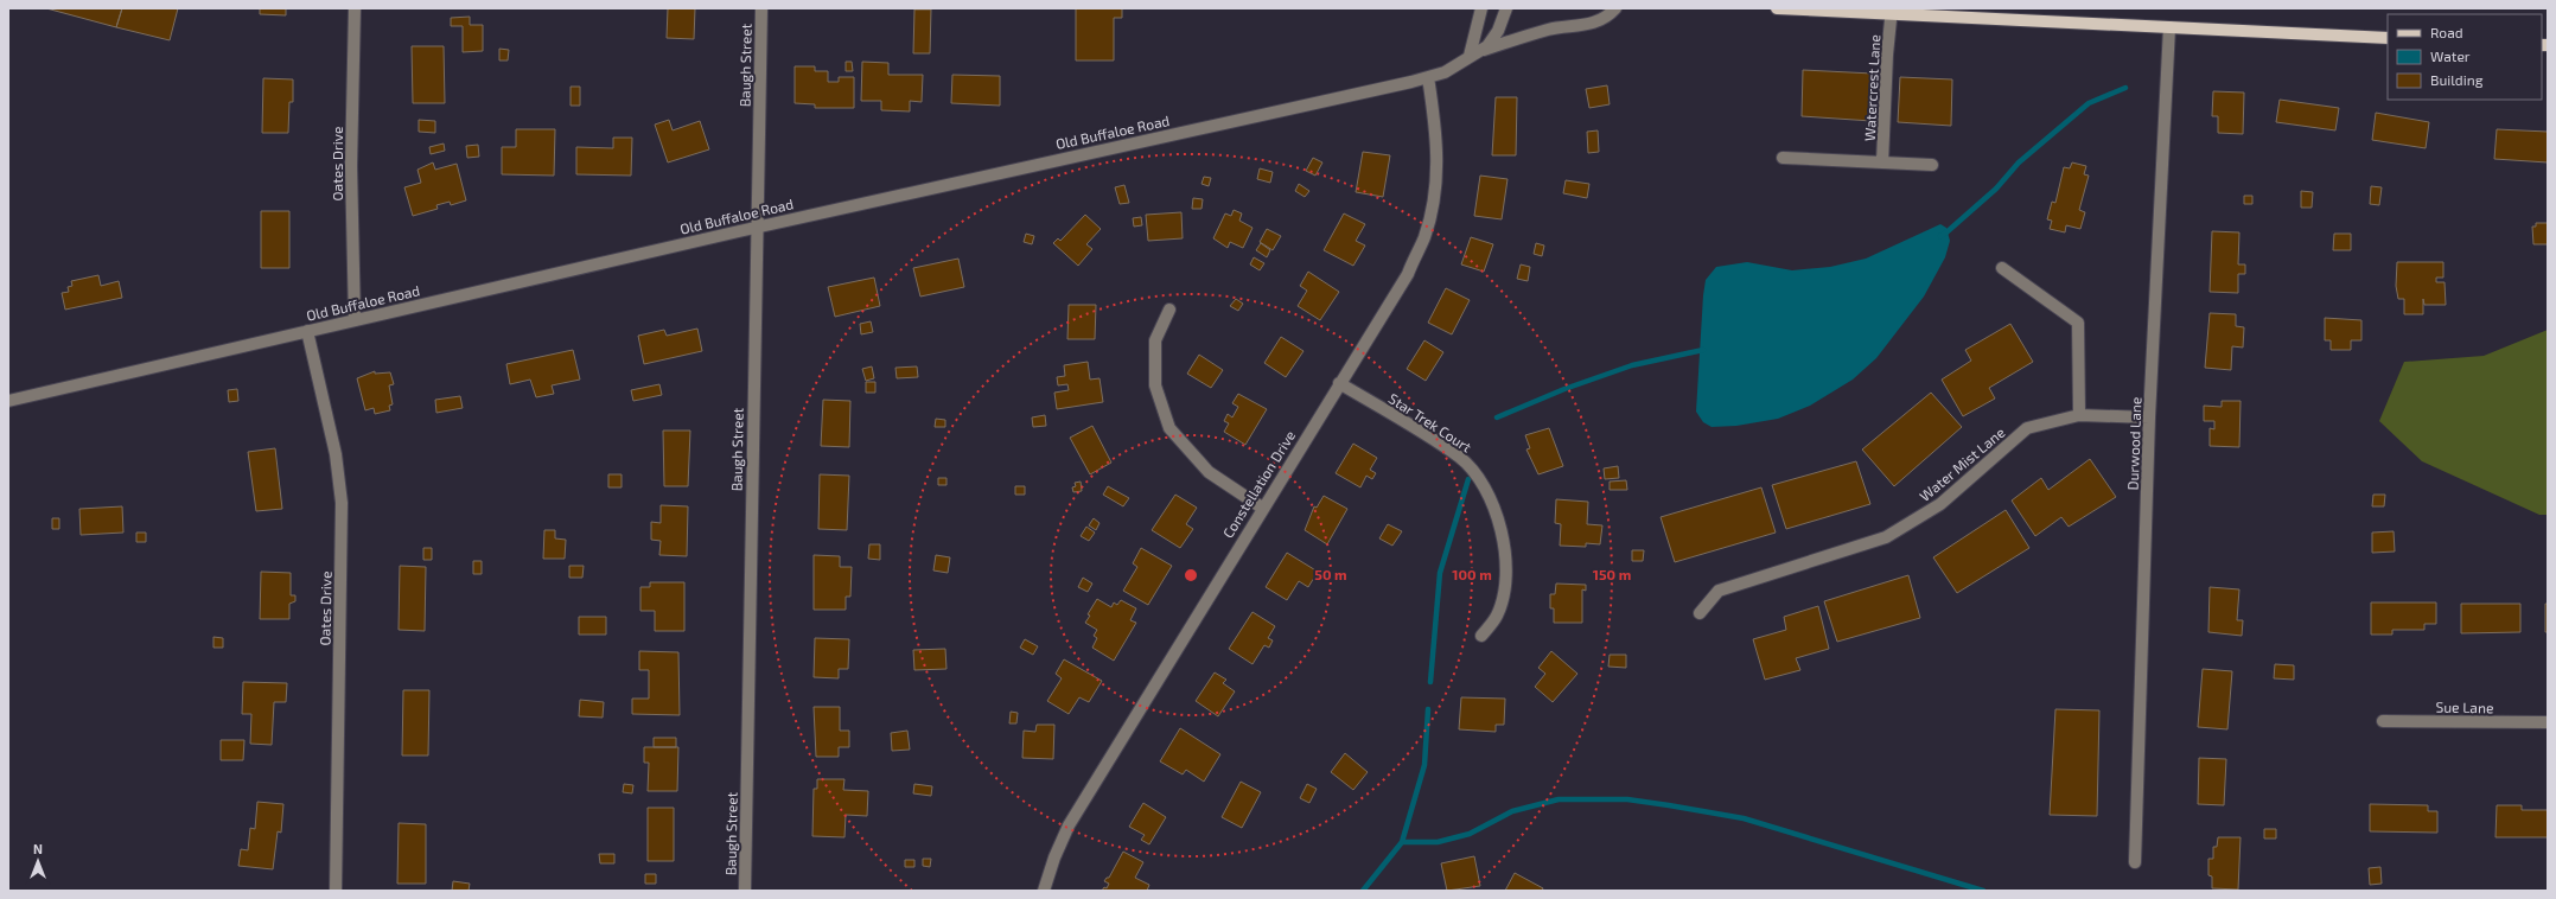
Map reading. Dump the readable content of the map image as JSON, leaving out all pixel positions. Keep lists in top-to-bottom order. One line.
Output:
{"streets":{"street":["Baugh Street","Watercrest Lane","Old Buffaloe Road","Oates Drive","Star Trek Court","Durwood Lane","Water Mist Lane","Constellation Drive","Sue Lane"]},"crossings":[["Baugh Street","Old Buffaloe Road"],["Old Buffaloe Road","Oates Drive"],["Old Buffaloe Road","Constellation Drive"],["Star Trek Court","Constellation Drive"],["Durwood Lane","Water Mist Lane"]],"legend":["Road","Water","Building"],"north":"top","rings":["50 m","100 m","150 m"]}
